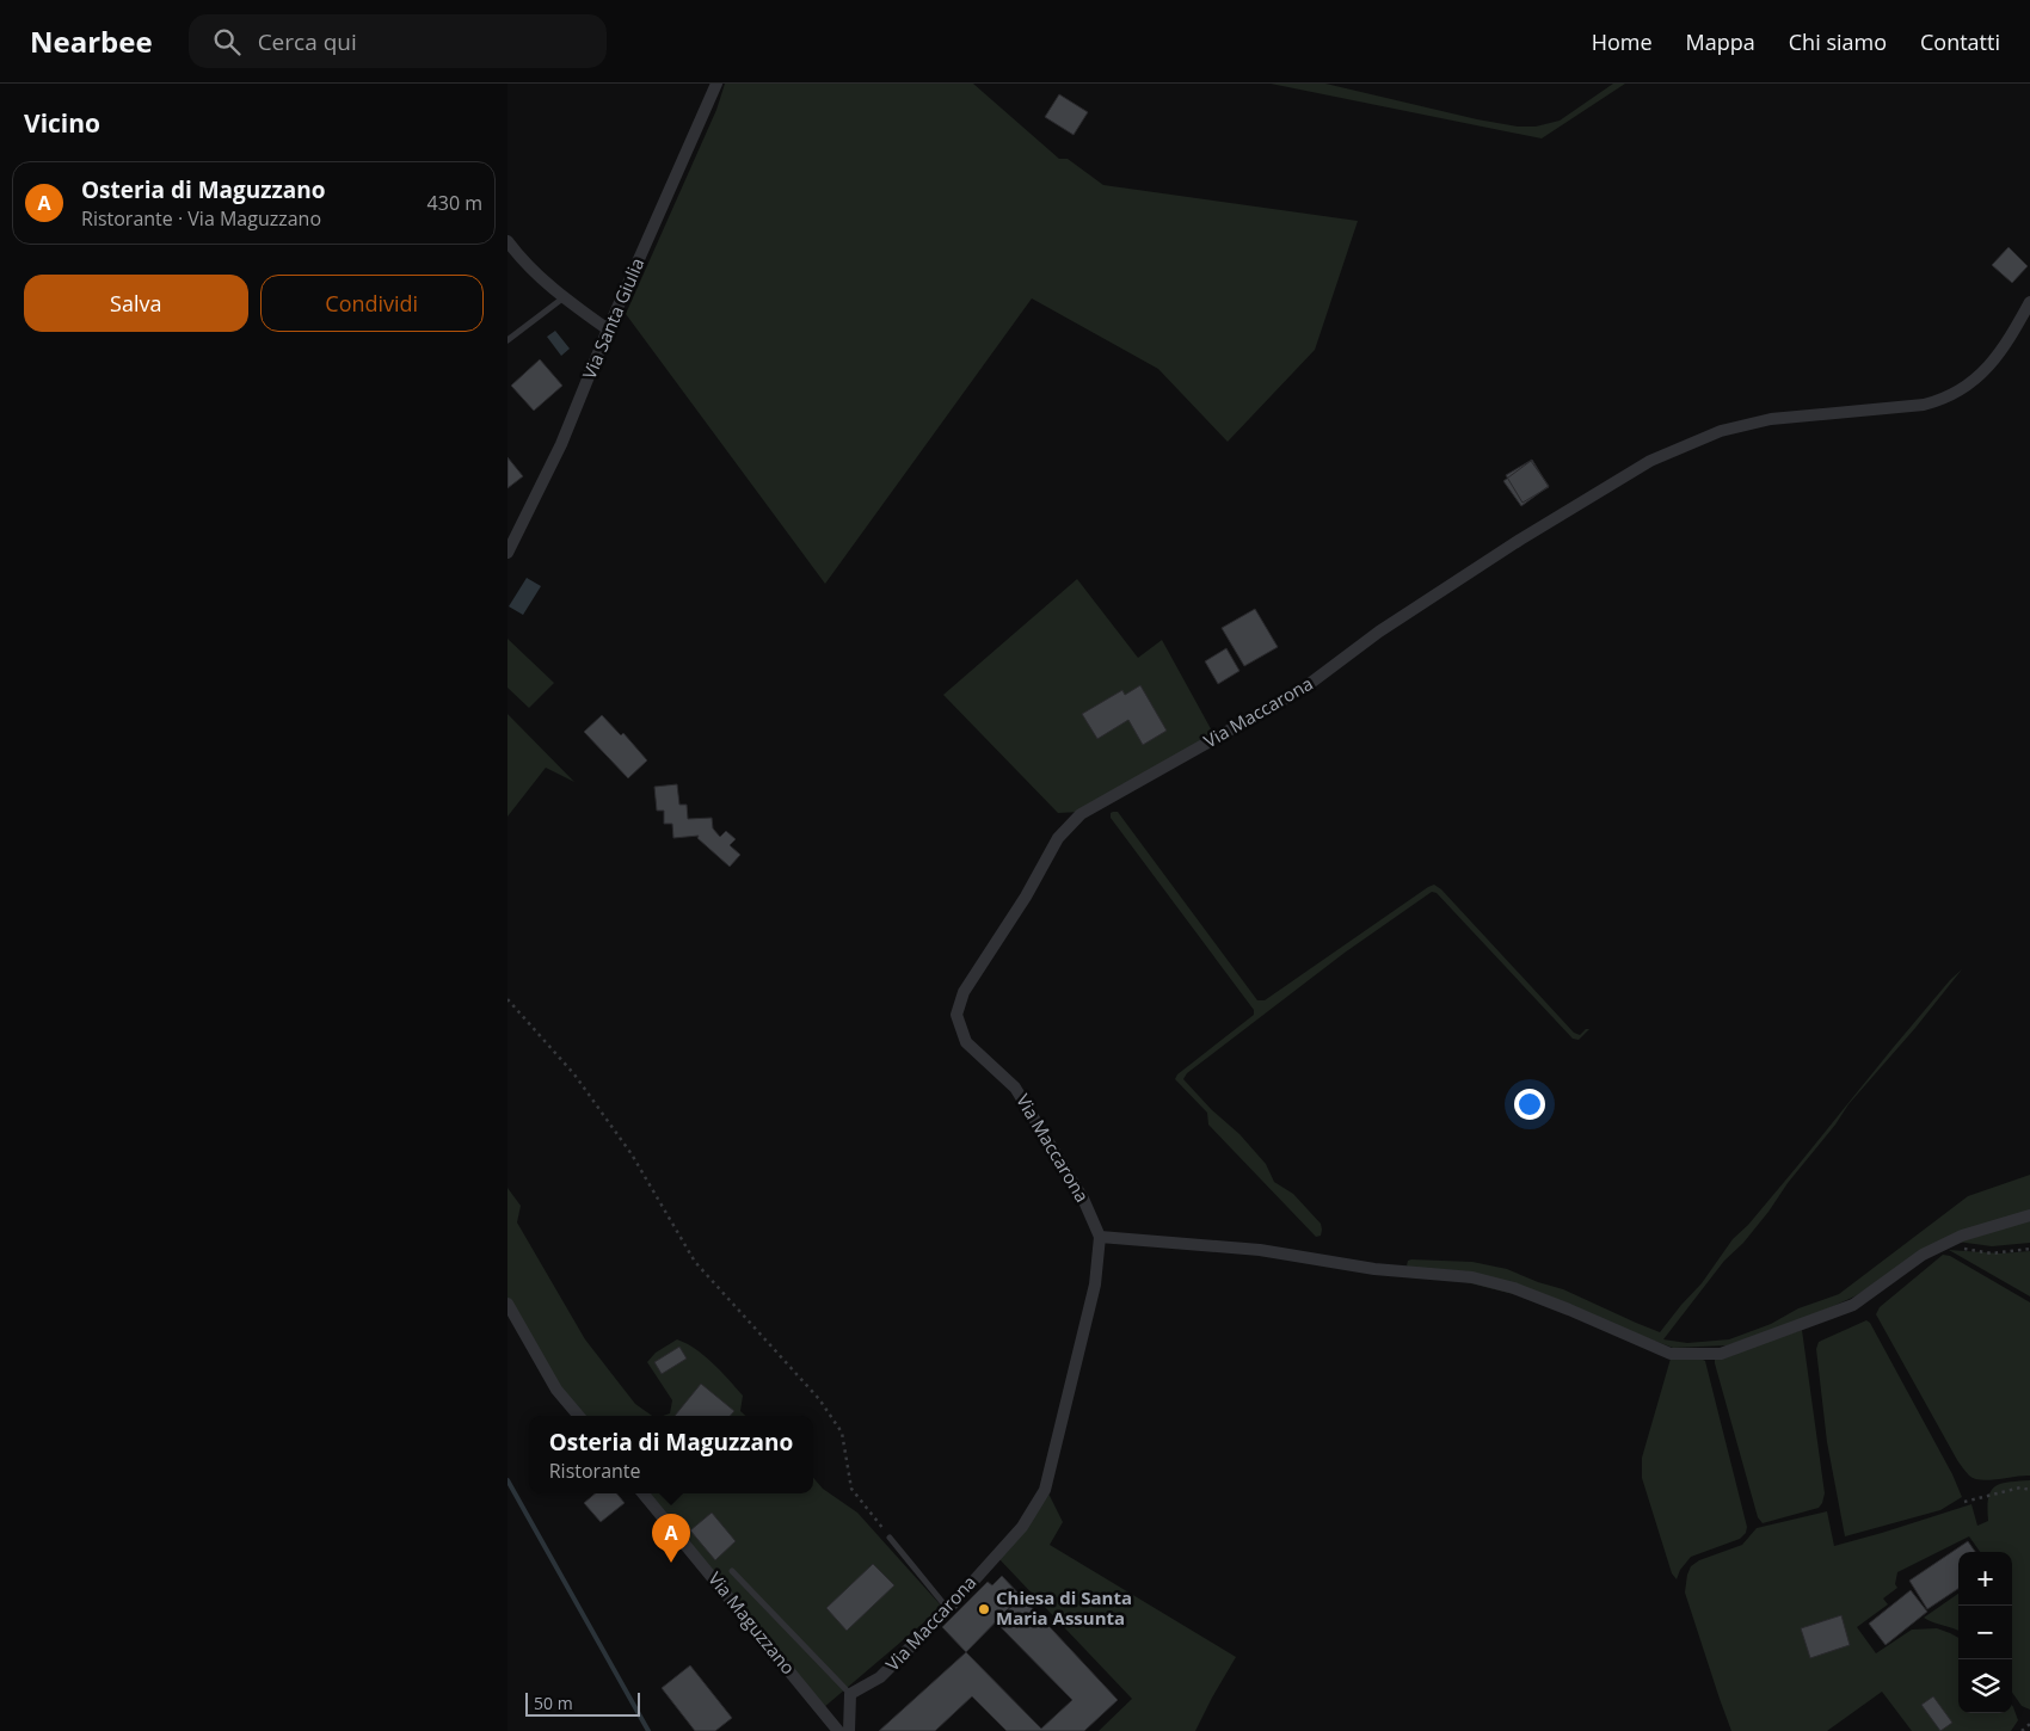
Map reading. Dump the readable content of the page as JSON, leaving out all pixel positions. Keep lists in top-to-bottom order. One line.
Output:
{"streets":{"street":["Via Santa Giulia","Via Maccarona","Via Maguzzano"]},"places":["Chiesa di Santa Maria Assunta"],"scale_bar":"50 m","page":{"header":"Nearbee","search":"Cerca qui","nav":["Home","Mappa","Chi siamo","Contatti"],"heading":"Vicino","list":[{"mark":"A","name":"Osteria di Maguzzano","note":"Ristorante · Via Maguzzano","value":"430 m"}],"buttons":["Salva","Condividi"],"popup":["Osteria di Maguzzano","Ristorante"],"pins":"A","map_buttons":["+","−"],"scale":"50 m"}}
